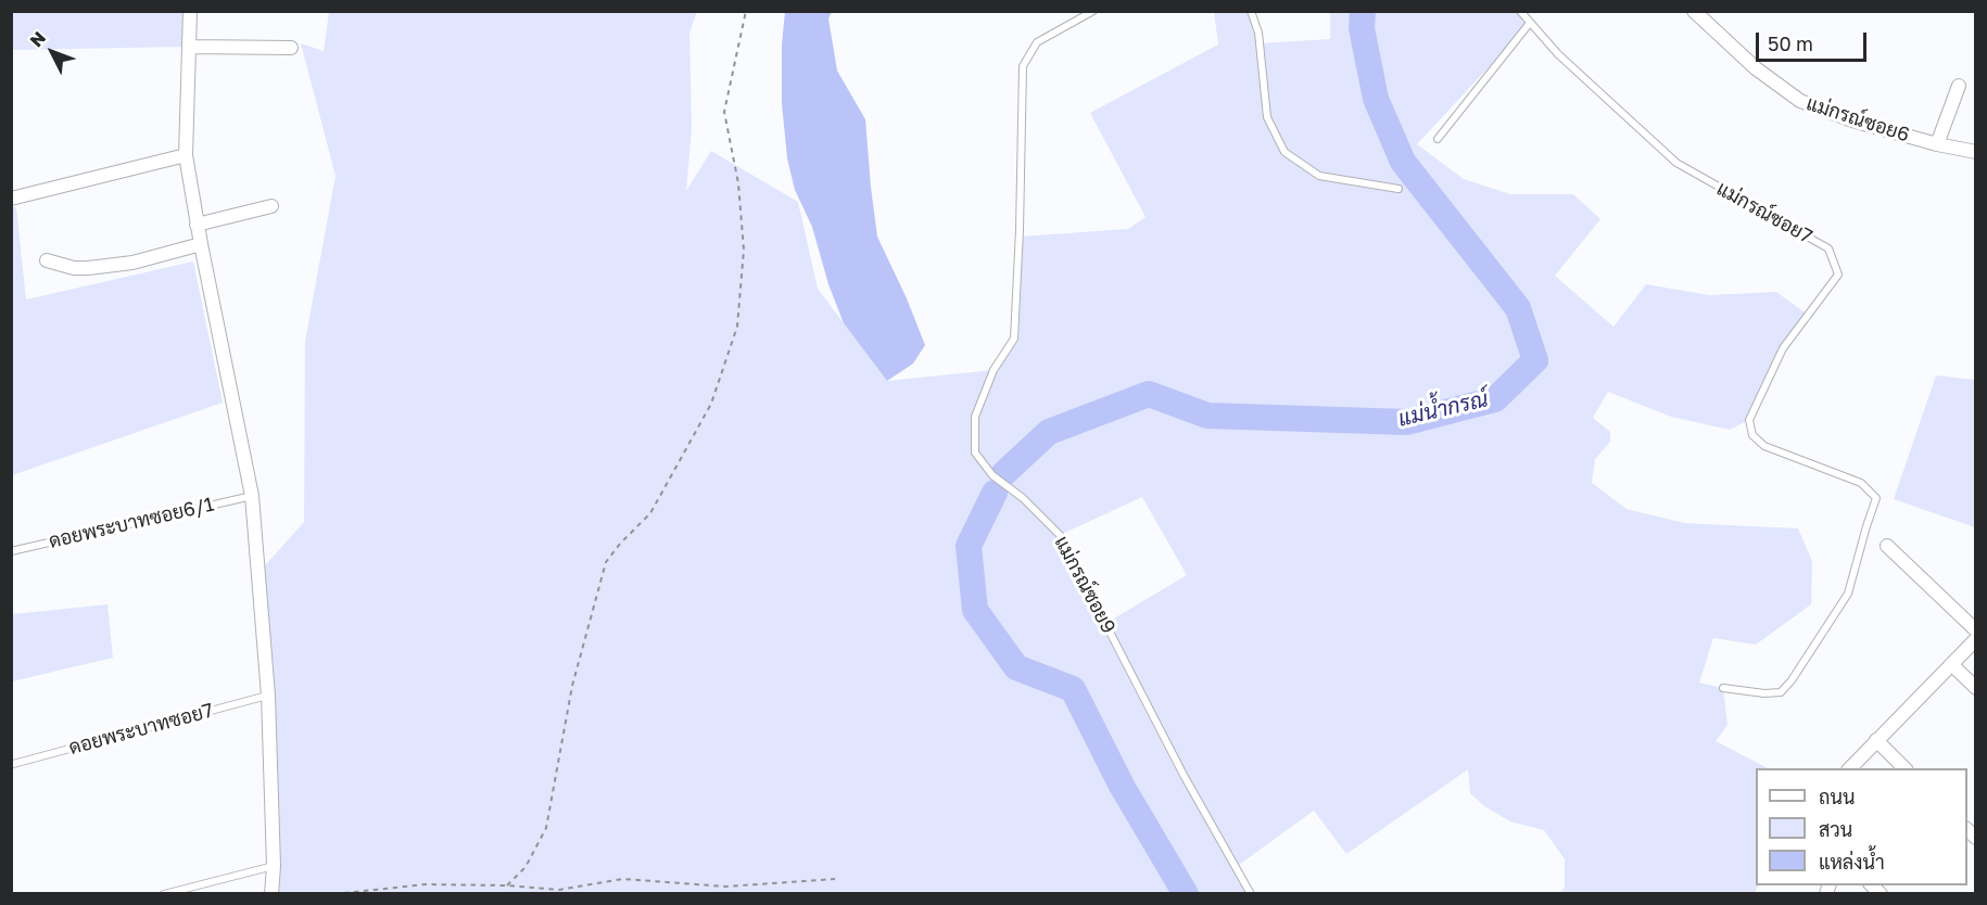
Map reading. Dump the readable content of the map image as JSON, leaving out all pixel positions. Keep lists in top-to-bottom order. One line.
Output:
{"streets":{"street":["แม่กรณ์ซอย6"],"lane":["แม่กรณ์ซอย7","ดอยพระบาทซอย6/1","แม่กรณ์ซอย9","ดอยพระบาทซอย7"]},"water":["แม่น้ำกรณ์"],"legend":["ถนน","สวน","แหล่งน้ำ"],"scale_bar":"50 m","north":"top left"}
